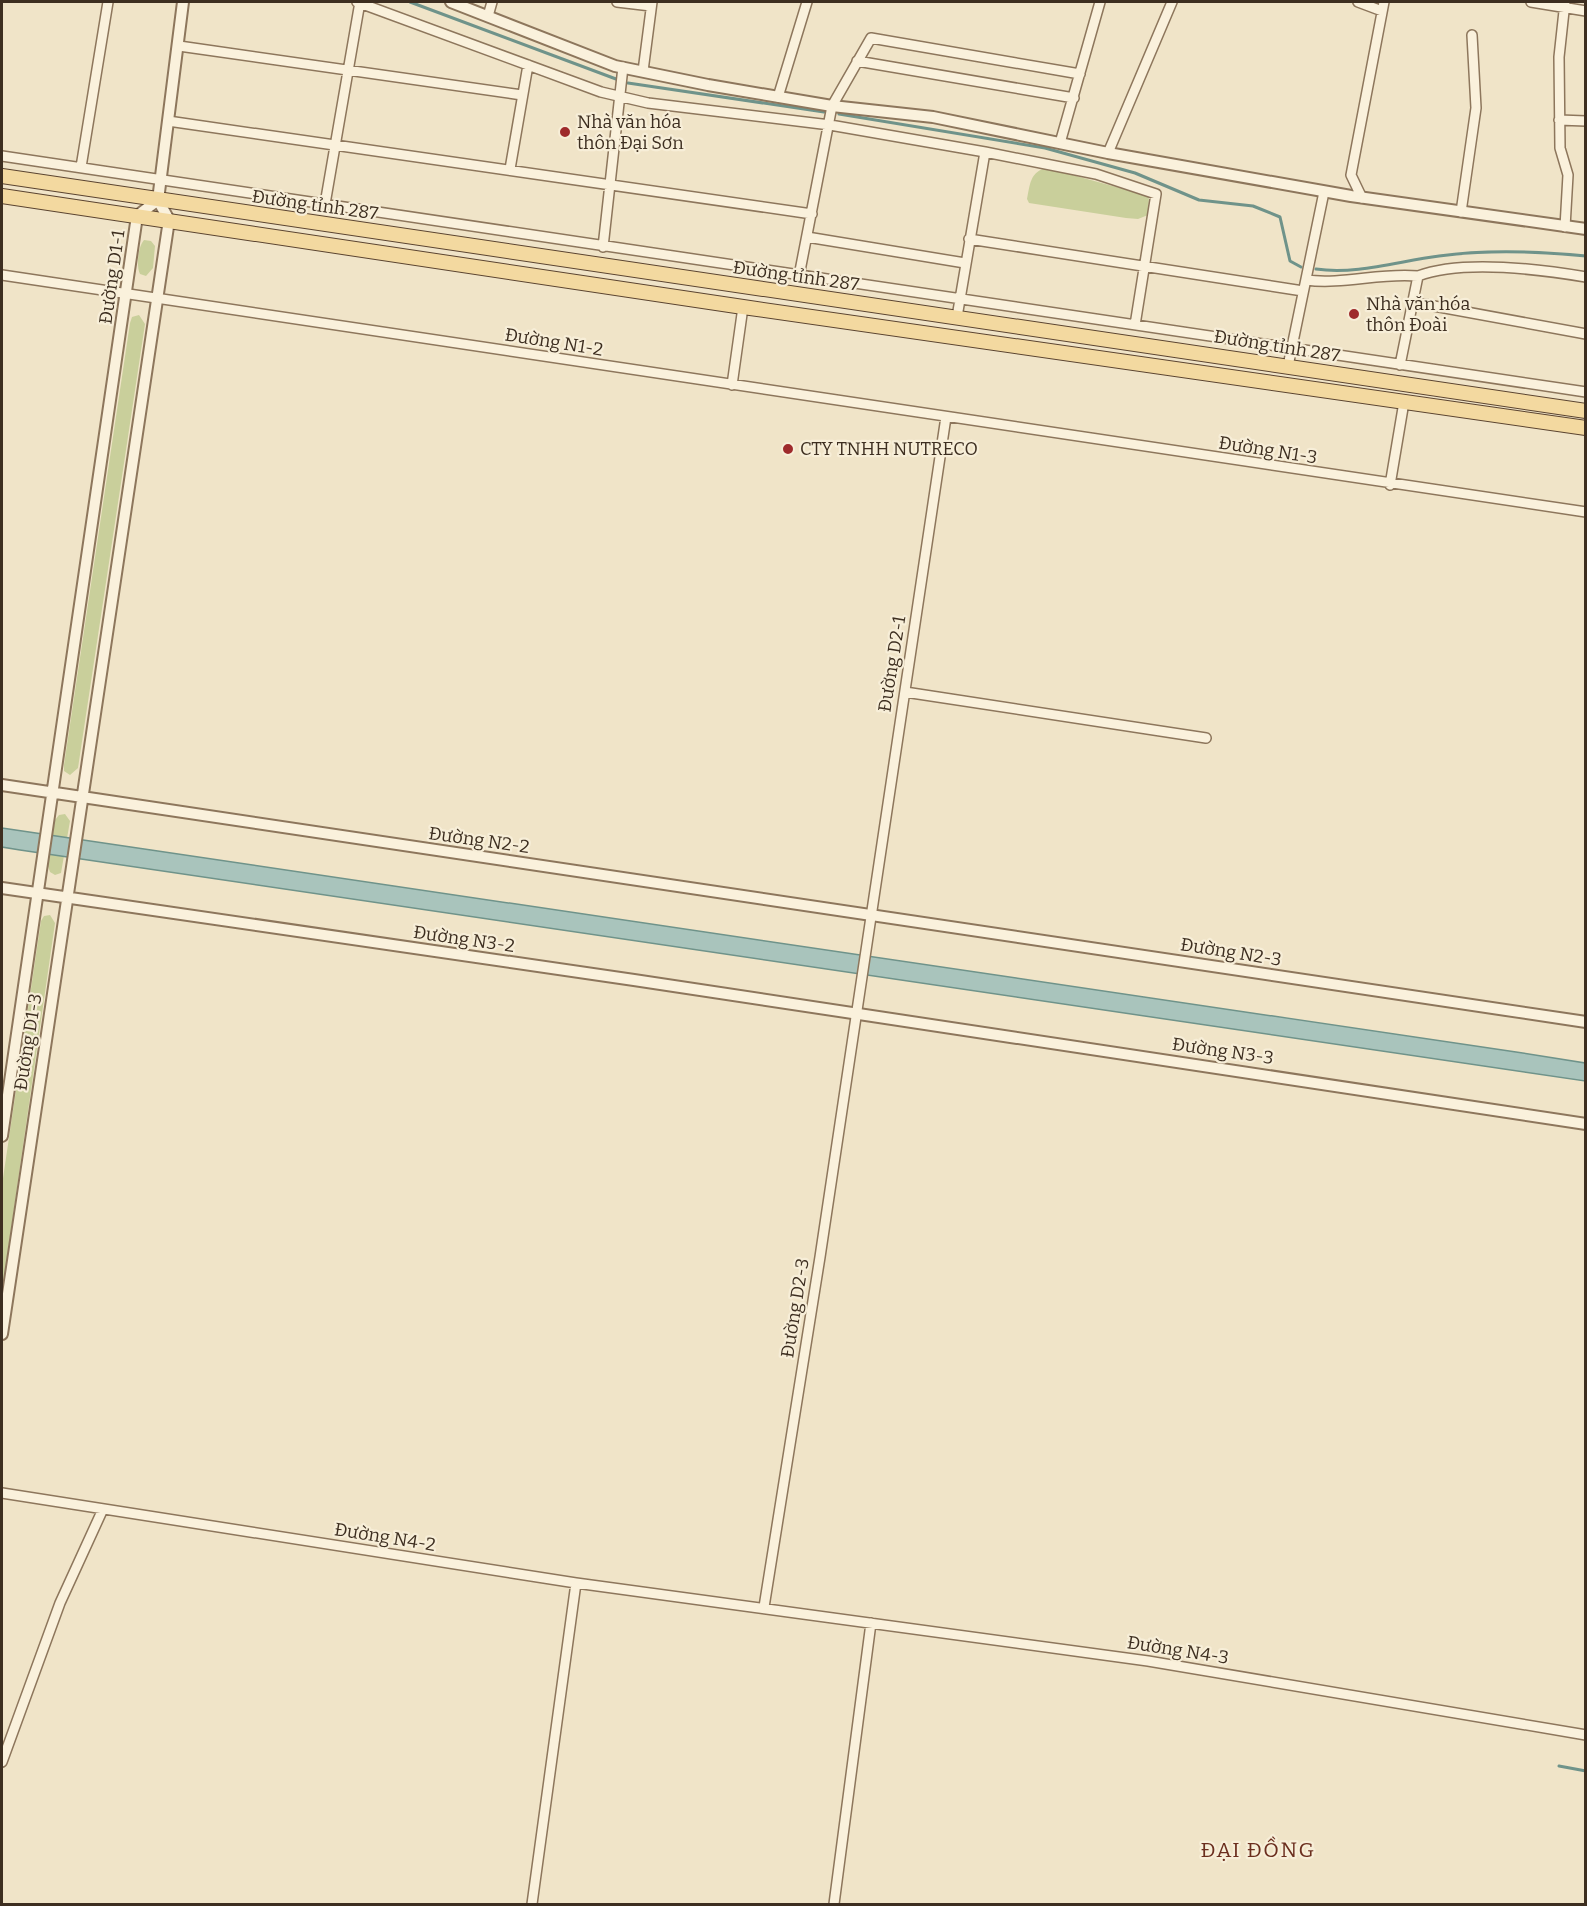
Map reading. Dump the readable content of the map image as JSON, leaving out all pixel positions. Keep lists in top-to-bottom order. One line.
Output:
{"streets":{"main road":["Đường tỉnh 287"],"street":["Đường D1-1","Đường N1-2","Đường N1-3","Đường D2-1","Đường N2-2","Đường N3-2","Đường N2-3","Đường D1-3","Đường N3-3","Đường D2-3","Đường N4-2","Đường N4-3"]},"crossings":[["Đường tỉnh 287","Đường D1-1"],["Đường D1-1","Đường N1-2"],["Đường D1-1","Đường N2-2"],["Đường D1-1","Đường N3-2"],["Đường D1-1","Đường D1-3"],["Đường N1-2","Đường N1-3"],["Đường N1-2","Đường D2-1"],["Đường N1-3","Đường D2-1"],["Đường D2-1","Đường N2-2"],["Đường D2-1","Đường N3-2"],["Đường D2-1","Đường N2-3"],["Đường D2-1","Đường N3-3"],["Đường D2-1","Đường D2-3"],["Đường N2-2","Đường N2-3"],["Đường N2-2","Đường D1-3"],["Đường N3-2","Đường D1-3"],["Đường N3-2","Đường N3-3"],["Đường N3-2","Đường D2-3"],["Đường N3-3","Đường D2-3"],["Đường D2-3","Đường N4-2"],["Đường D2-3","Đường N4-3"],["Đường N4-2","Đường N4-3"]],"districts":["ĐẠI ĐỒNG"],"places":["Nhà văn hóa thôn Đại Sơn","Nhà văn hóa thôn Đoài","CTY TNHH NUTRECO"]}
